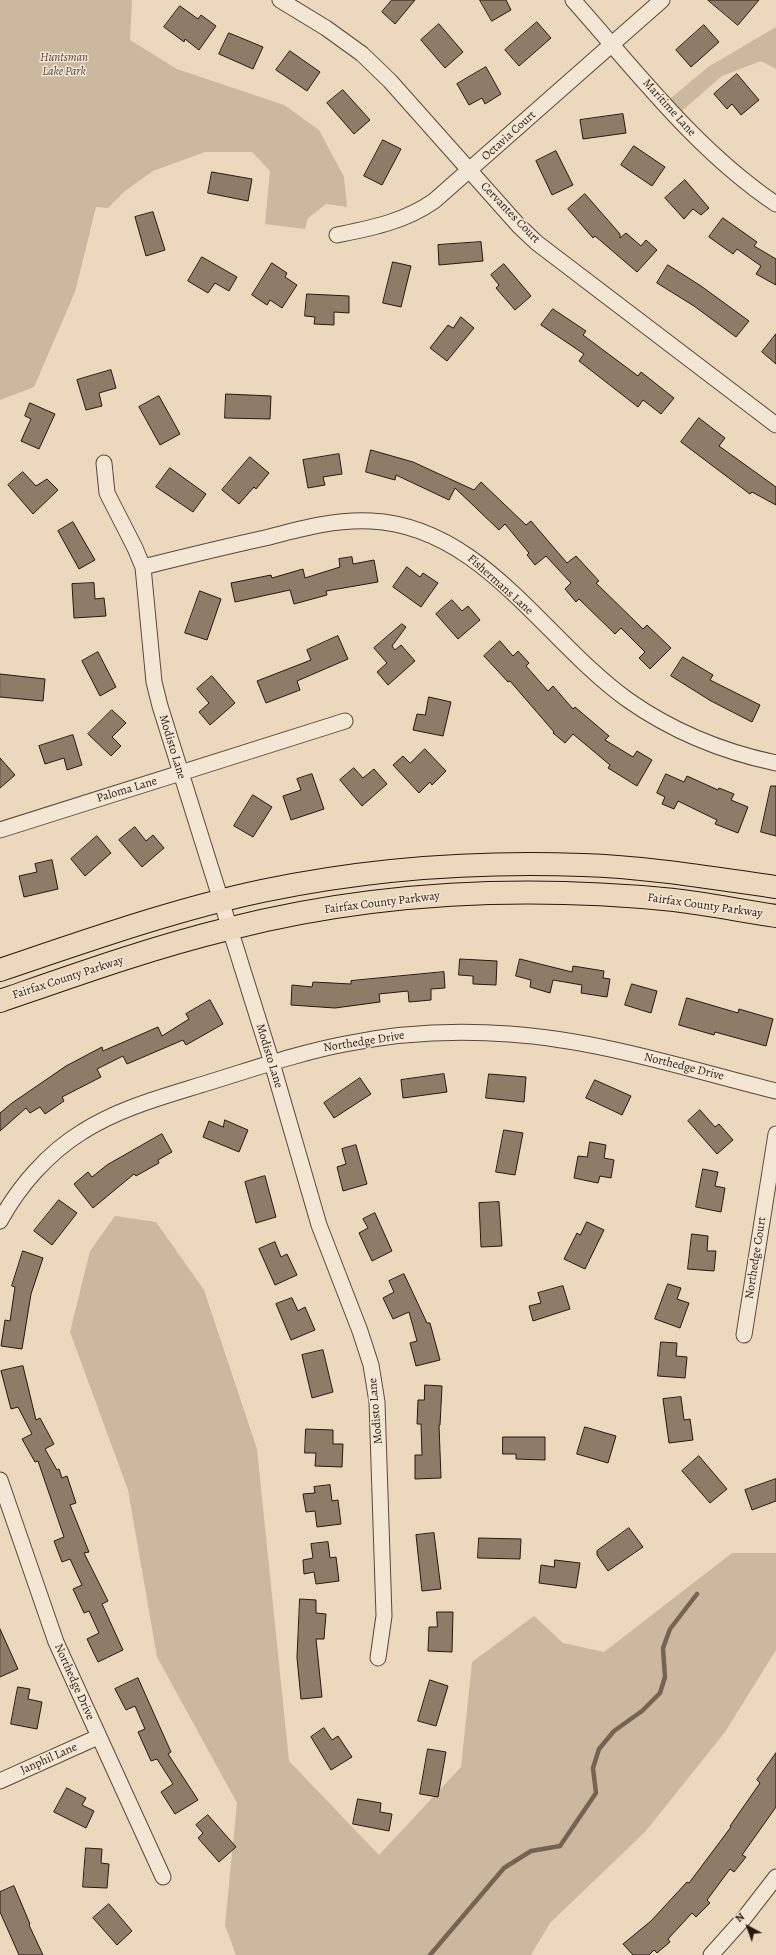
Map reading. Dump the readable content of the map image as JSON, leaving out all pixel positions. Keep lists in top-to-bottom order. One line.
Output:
{"streets":{"highway":["Fairfax County Parkway"],"street":["Maritime Lane","Octavia Court","Cervantes Court","Fishermans Lane","Modisto Lane","Paloma Lane","Northedge Drive","Northedge Court","Janphil Lane"]},"crossings":[["Maritime Lane","Octavia Court"],["Octavia Court","Cervantes Court"],["Fishermans Lane","Modisto Lane"],["Modisto Lane","Paloma Lane"],["Modisto Lane","Fairfax County Parkway"],["Modisto Lane","Northedge Drive"],["Northedge Drive","Janphil Lane"]],"parks":["Huntsman Lake Park"],"north":"top left"}
